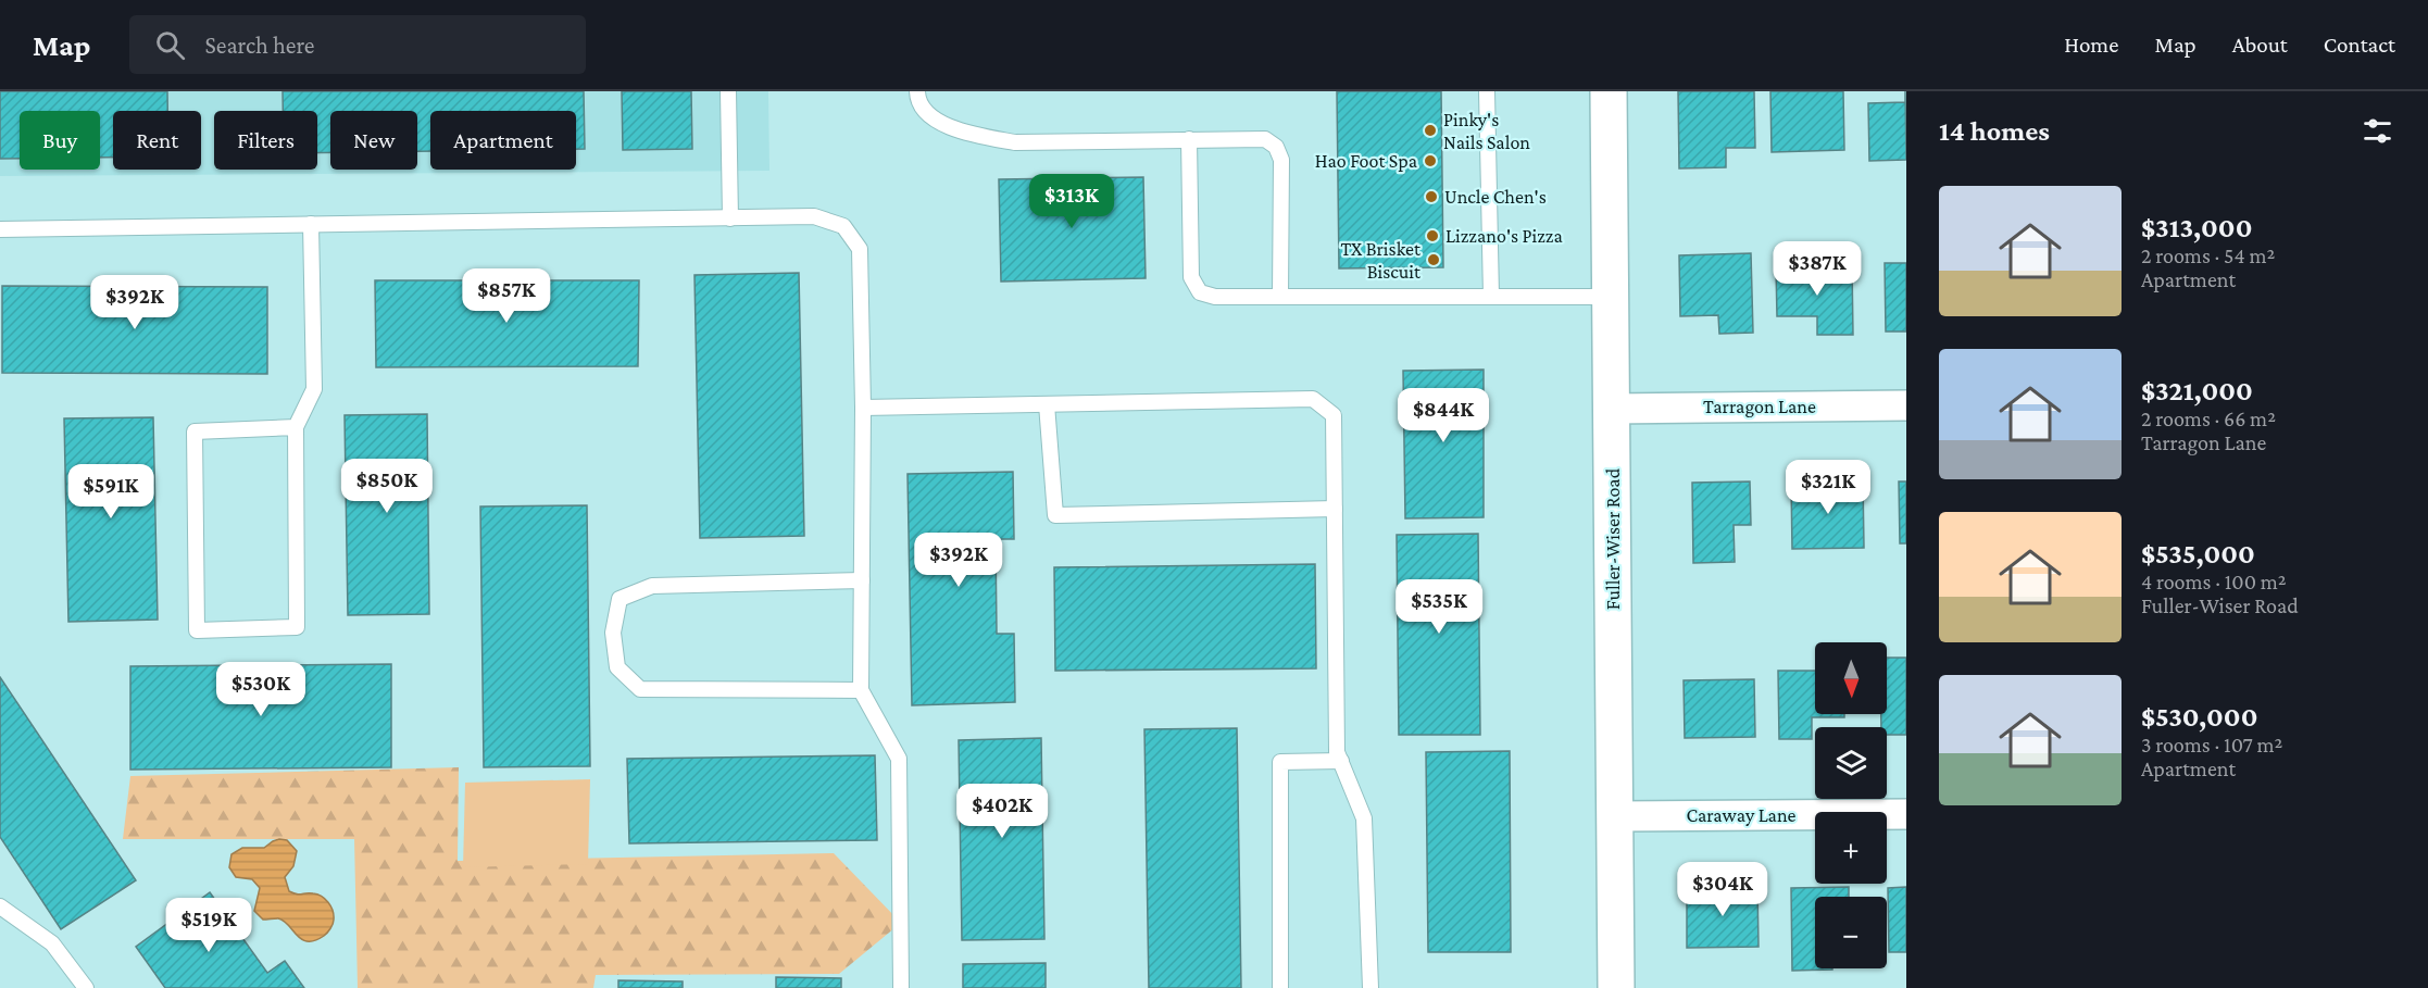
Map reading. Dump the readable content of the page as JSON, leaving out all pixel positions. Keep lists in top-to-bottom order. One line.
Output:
{"streets":{"street":["Tarragon Lane","Fuller-Wiser Road","Caraway Lane"]},"crossings":[["Tarragon Lane","Fuller-Wiser Road"],["Fuller-Wiser Road","Caraway Lane"]],"places":["Pinky's Nails Salon","Hao Foot Spa","Uncle Chen's","Lizzano's Pizza","TX Brisket Biscuit"],"north":"bottom","page":{"header":"Map","search":"Search here","nav":["Home","Map","About","Contact"],"heading":"14 homes","chip":["Buy","Rent","Filters","New","Apartment"],"list":[{"name":"$313,000","note":"2 rooms · 54 m² · Apartment"},{"name":"$321,000","note":"2 rooms · 66 m² · Tarragon Lane"},{"name":"$535,000","note":"4 rooms · 100 m² · Fuller-Wiser Road"},{"name":"$530,000","note":"3 rooms · 107 m² · Apartment"}],"price":["$313K","$387K","$857K","$392K","$844K","$850K","$321K","$591K","$392K","$535K","$530K","$402K","$304K","$519K"],"map_buttons":["+","−"]}}
